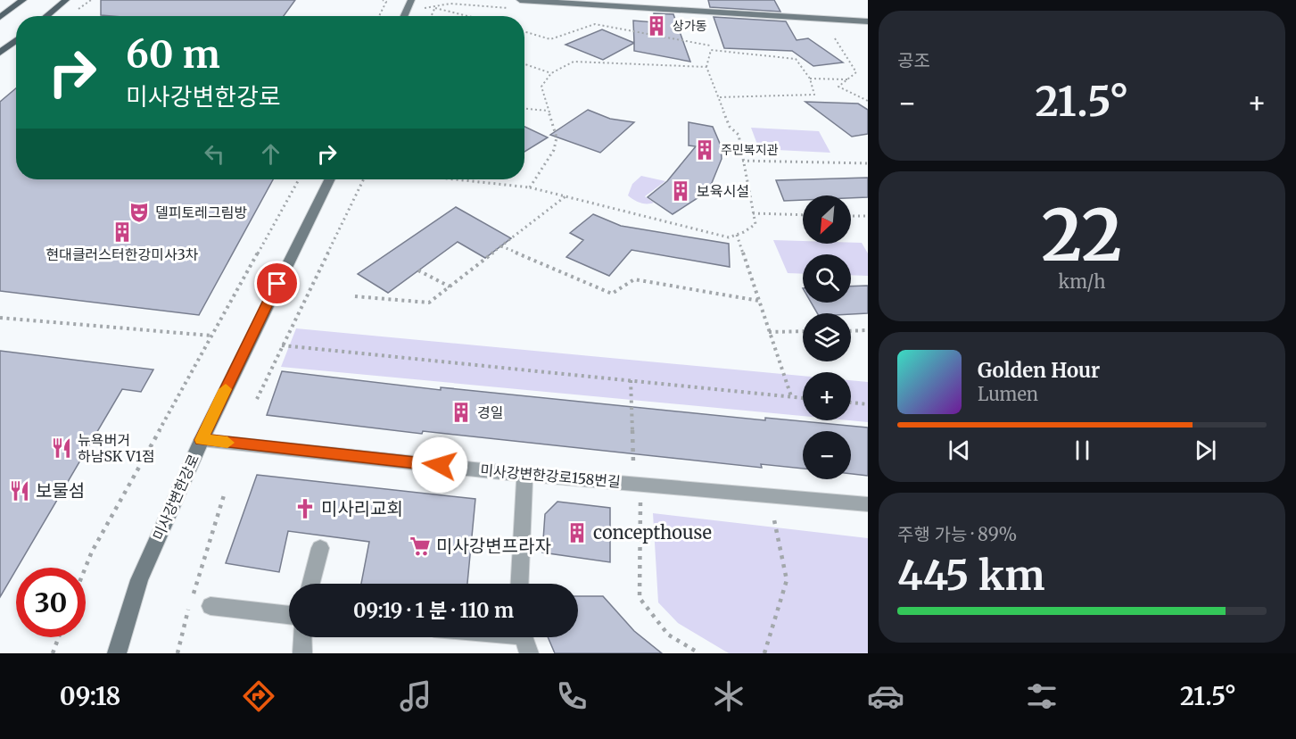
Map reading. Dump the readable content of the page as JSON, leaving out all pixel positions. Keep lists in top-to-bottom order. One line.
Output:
{"streets":{"street":["미사강변한강로158번길","미사강변한강로"]},"crossings":[["미사강변한강로158번길","미사강변한강로"]],"places":{"building":["상가동","주민복지관","보육시설","현대클러스터한강미사3차","경일","concepthouse"],"theatre":["델피토레그림방"],"restaurant":["뉴욕버거 하남SK V1점","보물섬"],"church":["미사리교회"],"supermarket":["미사강변프라자"]},"north":"bottom left","page":{"tile":["공조",["22","km/h"],["주행 가능 · 89%","445 km"]],"turn":["60 m","미사강변한강로"],"heat":["−","21.5°","+"],"map_buttons":["+","−"],"song":["Golden Hour","Lumen"],"limit":"30","trip":"09:19 · 1 분 · 110 m","tabs":["09:18","21.5°"]}}
